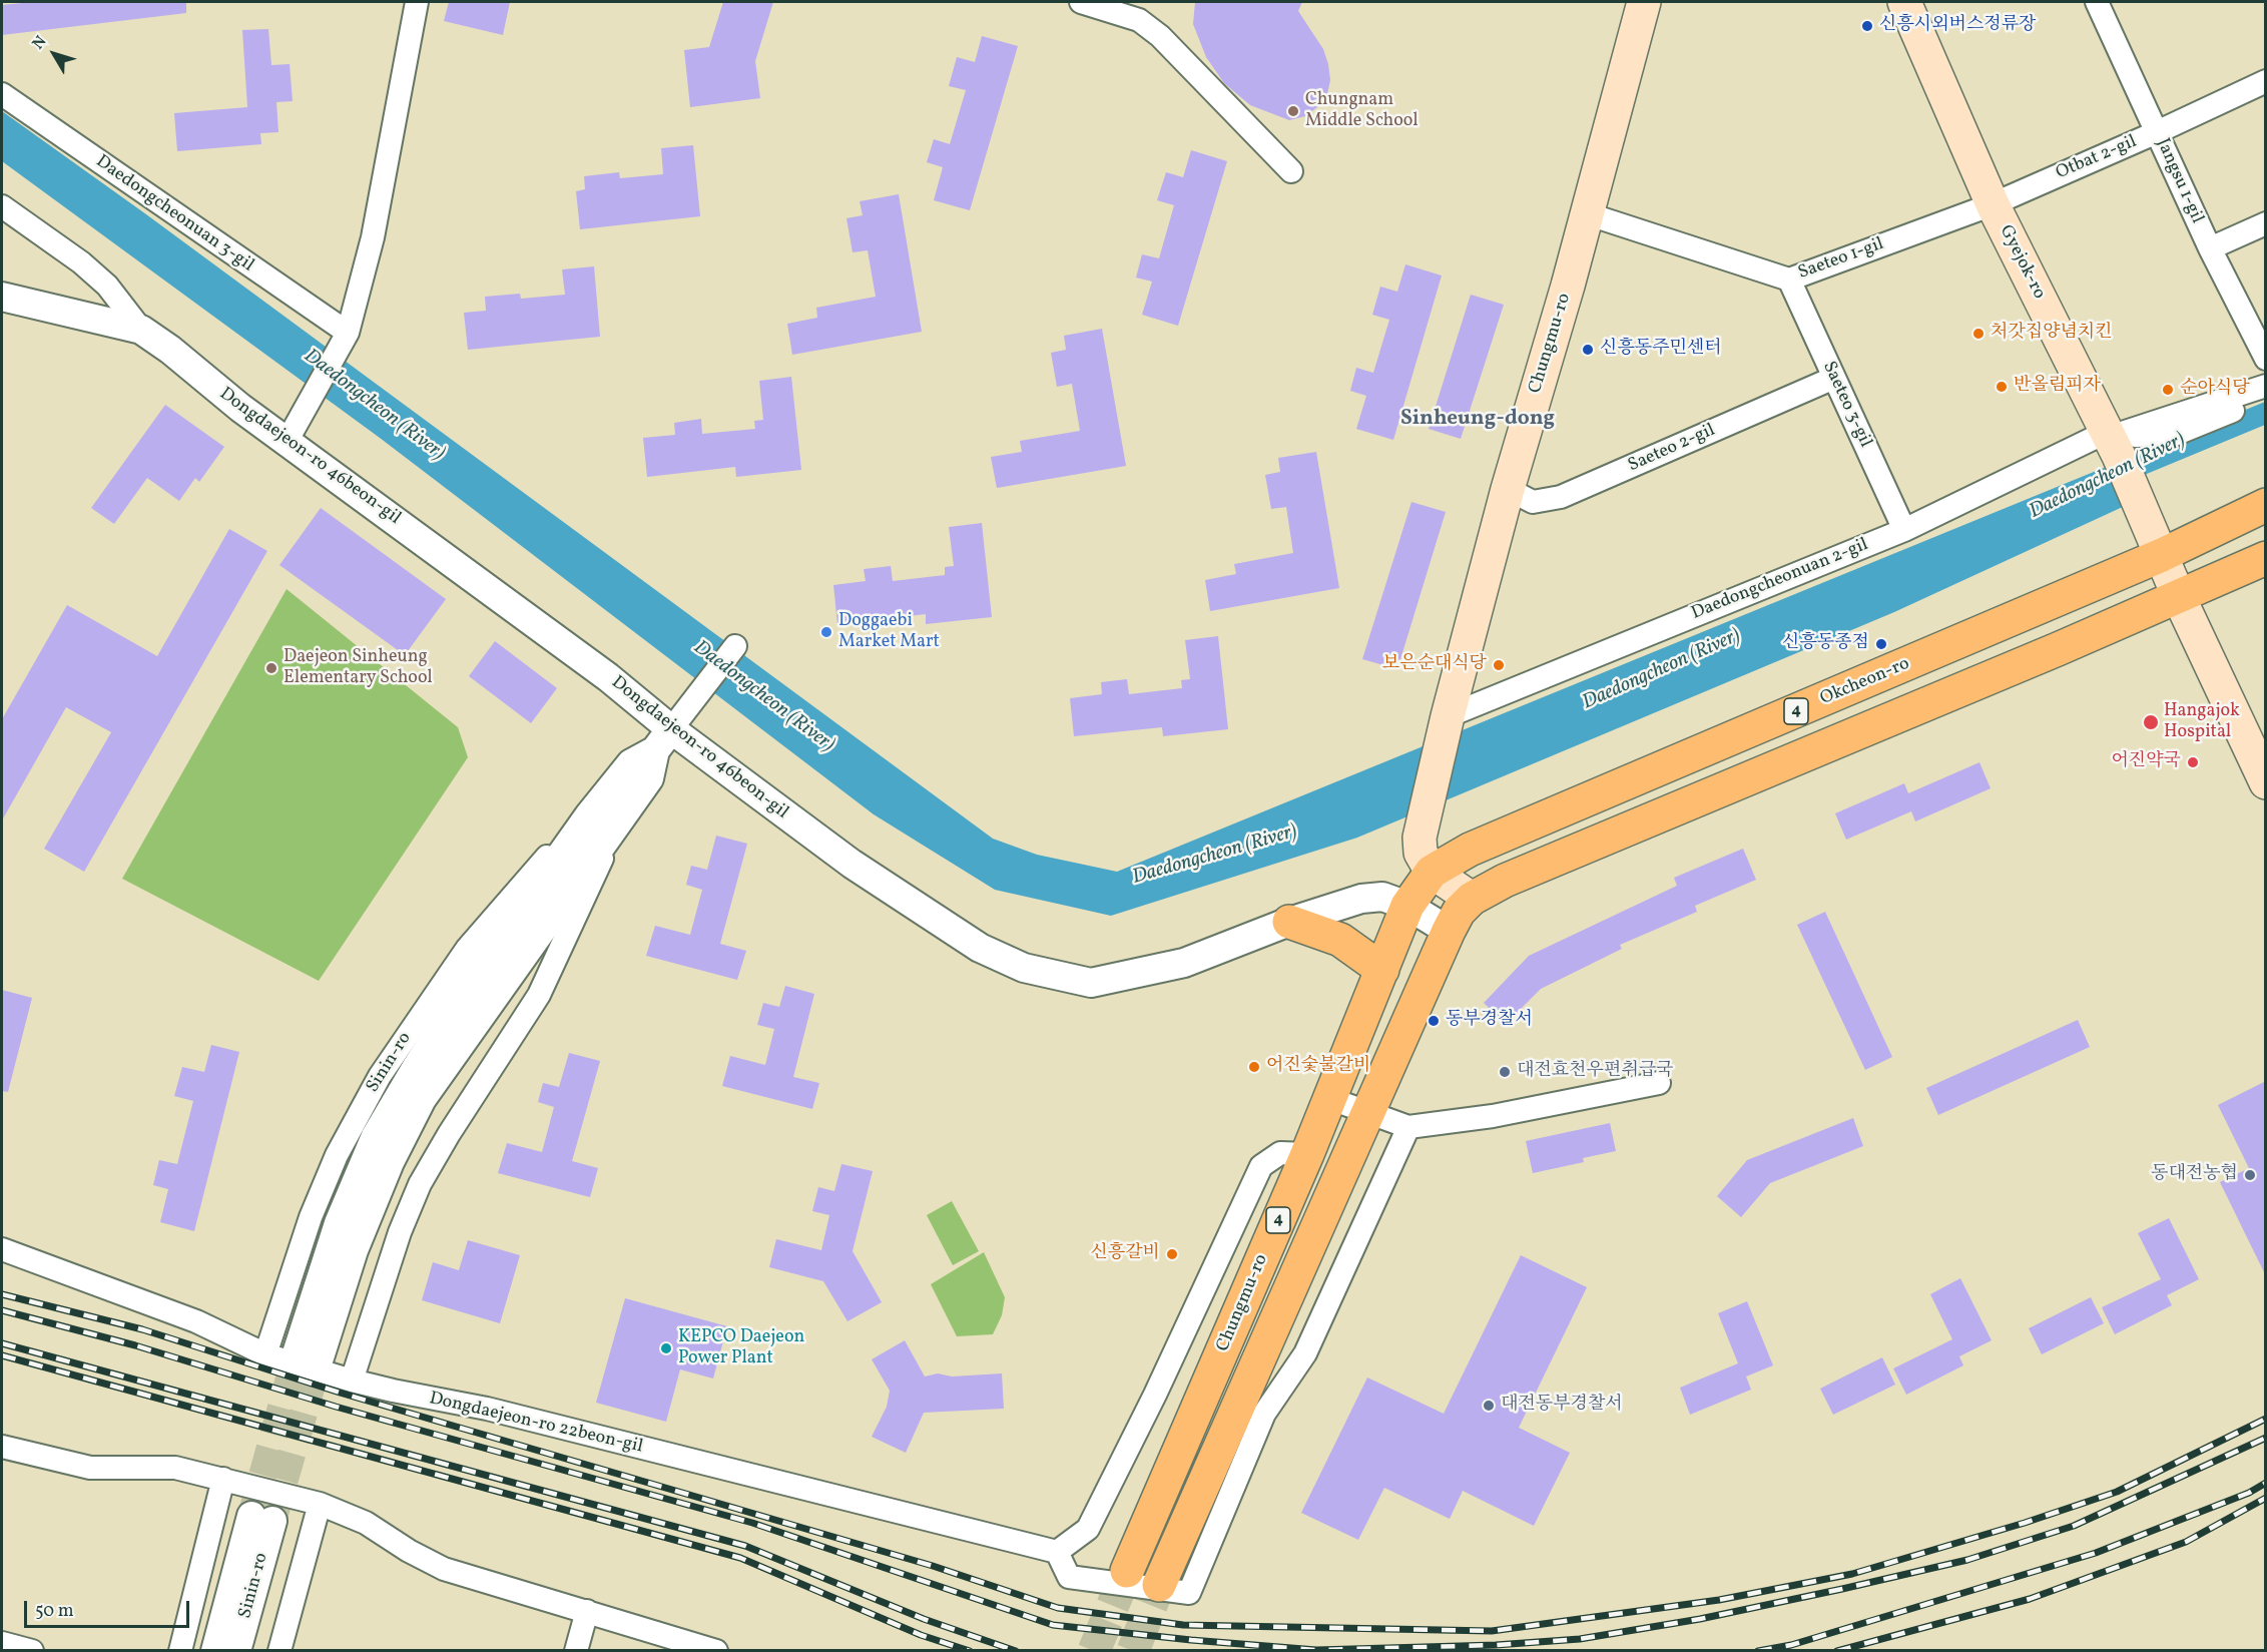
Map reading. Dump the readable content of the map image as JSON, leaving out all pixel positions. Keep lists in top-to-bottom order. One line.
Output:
{"streets":{"main road":["Gyejok-ro","Chungmu-ro","Okcheon-ro","4"],"street":["Otbat 2-gil","Jangsu 1-gil","Daedongcheonuan 3-gil","Saeteo 1-gil","Saeteo 3-gil","Saeteo 2-gil","Dongdaejeon-ro 46beon-gil","Daedongcheonuan 2-gil","Sinin-ro","Dongdaejeon-ro 22beon-gil"]},"crossings":[["Otbat 2-gil","Jangsu 1-gil"],["Otbat 2-gil","Saeteo 1-gil"],["Otbat 2-gil","Gyejok-ro"],["Saeteo 1-gil","Gyejok-ro"],["Saeteo 1-gil","Chungmu-ro"],["Saeteo 1-gil","Saeteo 3-gil"],["Gyejok-ro","Daedongcheonuan 2-gil"],["Gyejok-ro","Okcheon-ro"],["Chungmu-ro","Saeteo 2-gil"],["Chungmu-ro","Dongdaejeon-ro 46beon-gil"],["Chungmu-ro","Daedongcheonuan 2-gil"],["Chungmu-ro","Okcheon-ro"],["Saeteo 3-gil","Saeteo 2-gil"],["Saeteo 3-gil","Daedongcheonuan 2-gil"],["Dongdaejeon-ro 46beon-gil","Sinin-ro"],["Sinin-ro","Dongdaejeon-ro 22beon-gil"]],"districts":["Sinheung-dong"],"water":["Daedongcheon (River)"],"places":["신흥시외버스정류장","Chungnam Middle School","처갓집양념치킨","신흥동주민센터","반올림피자","순아식당","Doggaebi Market Mart","신흥동종점","보은순대식당","Daejeon Sinheung Elementary School","Hangajok Hospital","어진약국","동부경찰서","어진숯불갈비","대전효천우편취급국","동대전농협","신흥갈비","KEPCO Daejeon Power Plant","대전동부경찰서"],"scale_bar":"50 m","north":"top left"}
